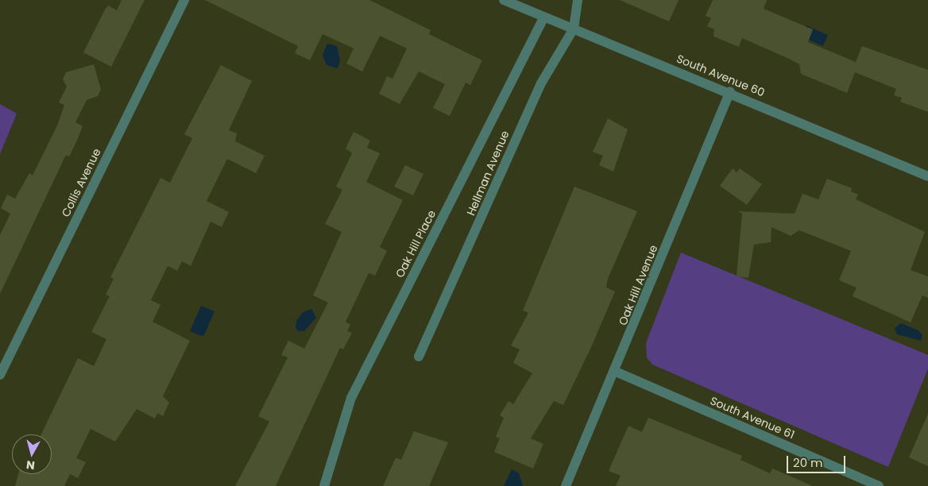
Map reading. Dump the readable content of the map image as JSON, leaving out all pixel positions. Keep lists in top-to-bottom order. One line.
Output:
{"streets":{"street":["South Avenue 60","Hellman Avenue","Collis Avenue","Oak Hill Place","Oak Hill Avenue","South Avenue 61"]},"crossings":[["South Avenue 60","Hellman Avenue"],["South Avenue 60","Oak Hill Place"],["South Avenue 60","Oak Hill Avenue"],["Oak Hill Avenue","South Avenue 61"]],"scale_bar":"20 m","north":"bottom"}
